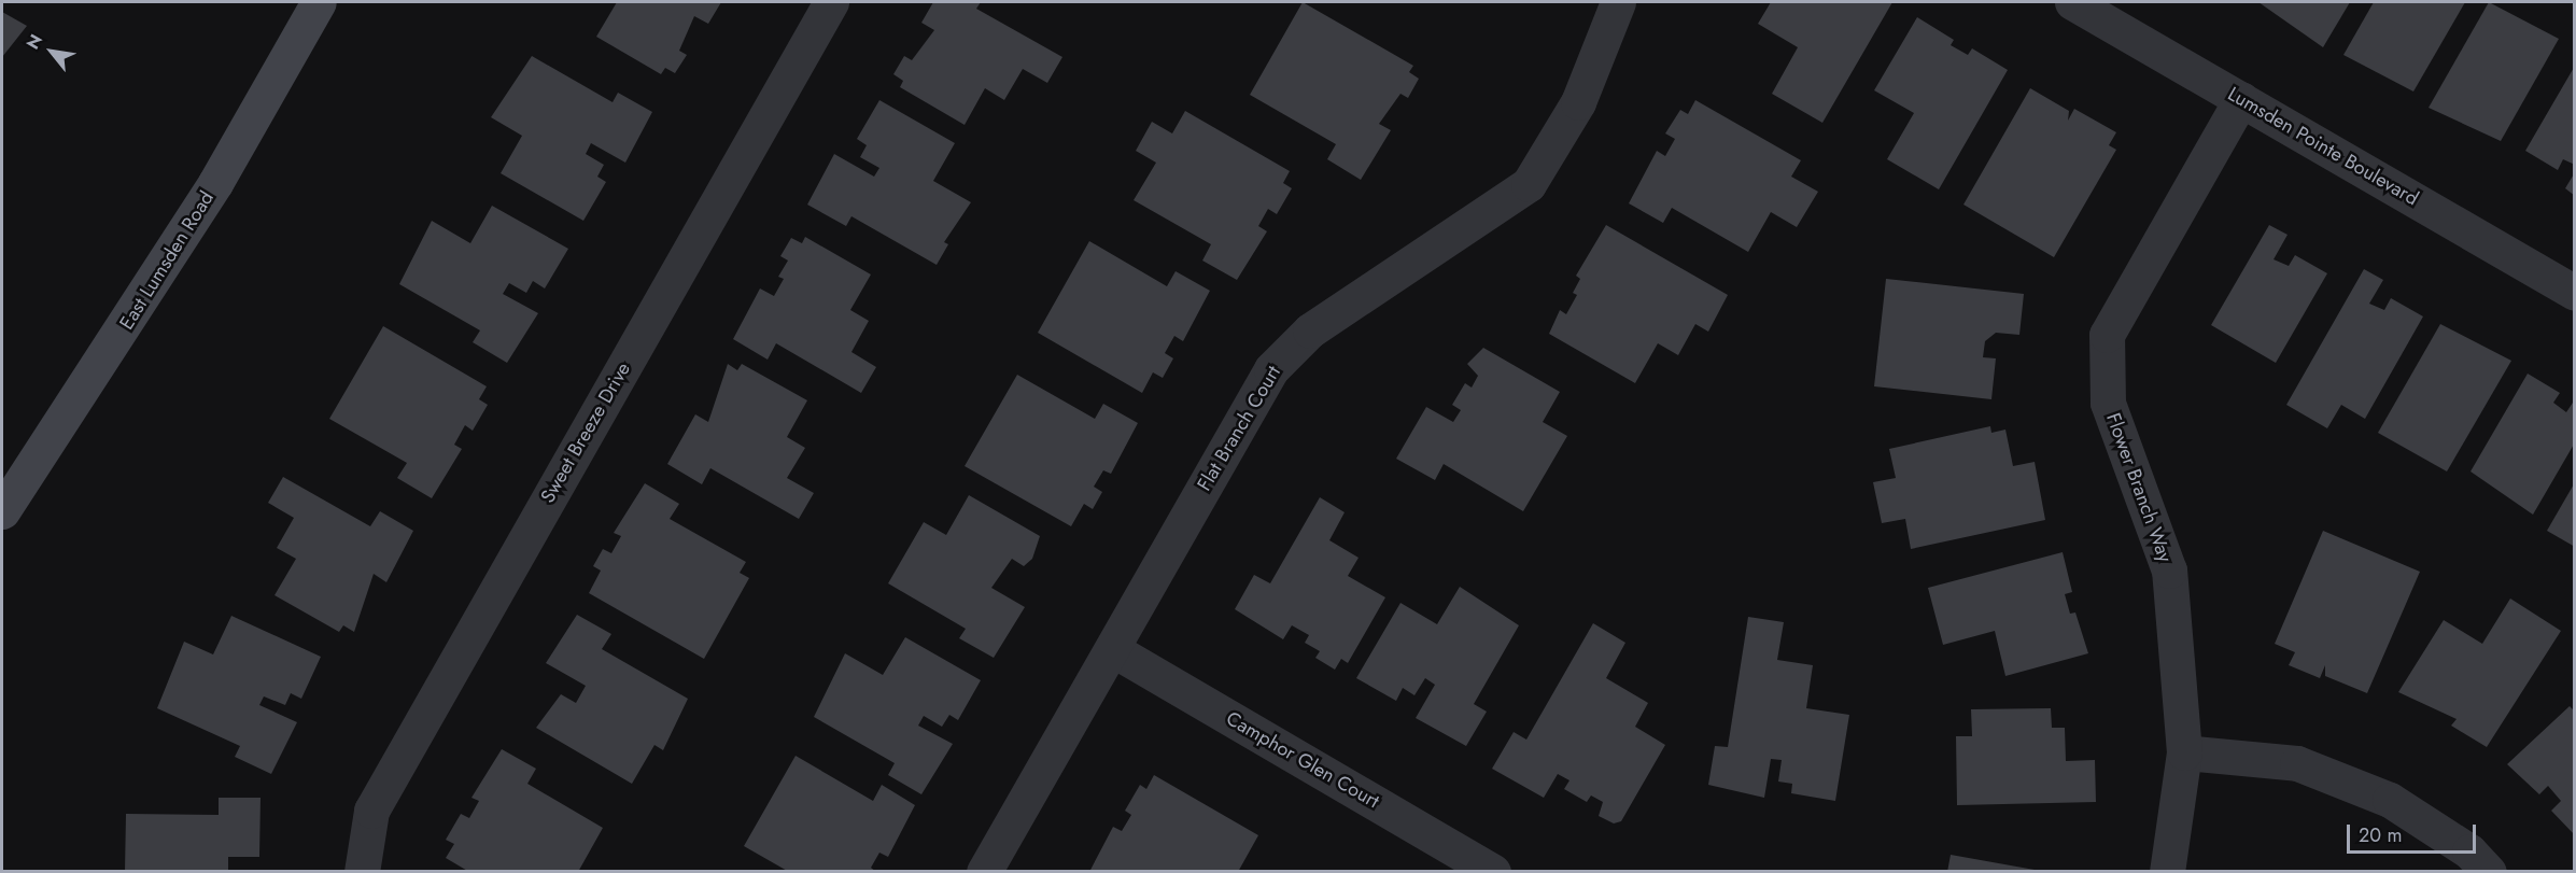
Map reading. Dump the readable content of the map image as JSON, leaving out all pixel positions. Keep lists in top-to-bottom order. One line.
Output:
{"streets":{"street":["Lumsden Pointe Boulevard","East Lumsden Road","Flat Branch Court","Sweet Breeze Drive","Flower Branch Way","Camphor Glen Court"]},"crossings":[["Lumsden Pointe Boulevard","Flower Branch Way"],["Flat Branch Court","Camphor Glen Court"]],"scale_bar":"20 m","north":"top left"}
